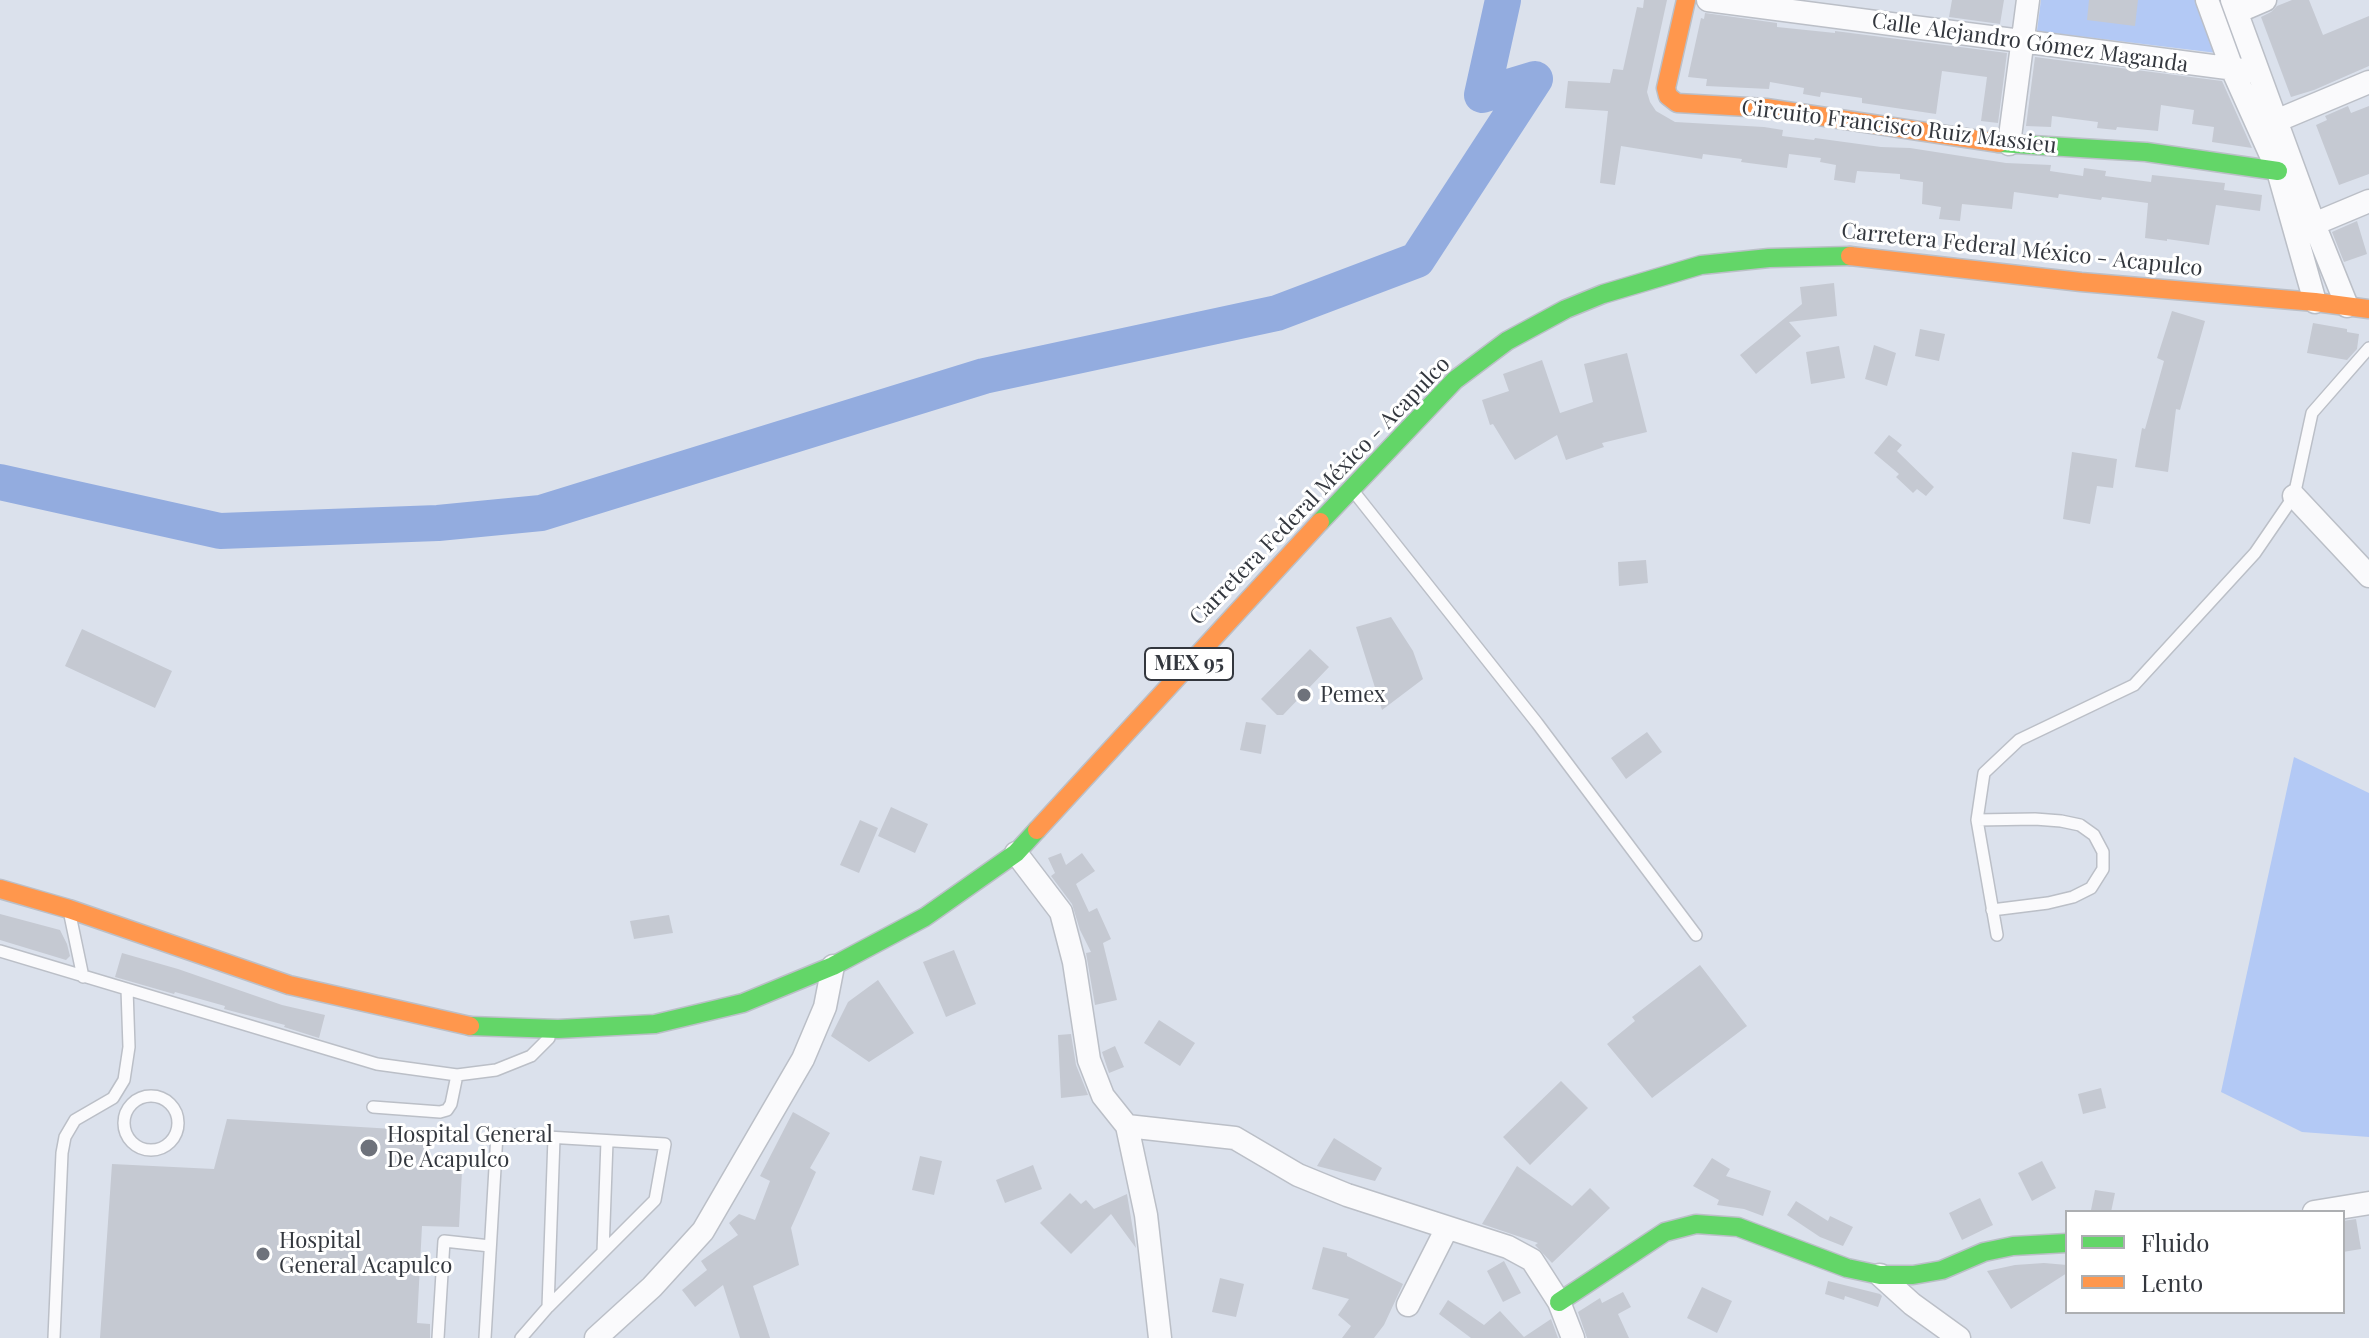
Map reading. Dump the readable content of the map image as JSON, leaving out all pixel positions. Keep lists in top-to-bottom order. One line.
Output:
{"streets":{"main road":["Circuito Francisco Ruiz Massieu","Carretera Federal México - Acapulco","MEX 95"],"street":["Calle Alejandro Gómez Maganda"]},"places":["Pemex","Hospital General De Acapulco","Hospital General Acapulco"],"legend":["Fluido","Lento"]}
